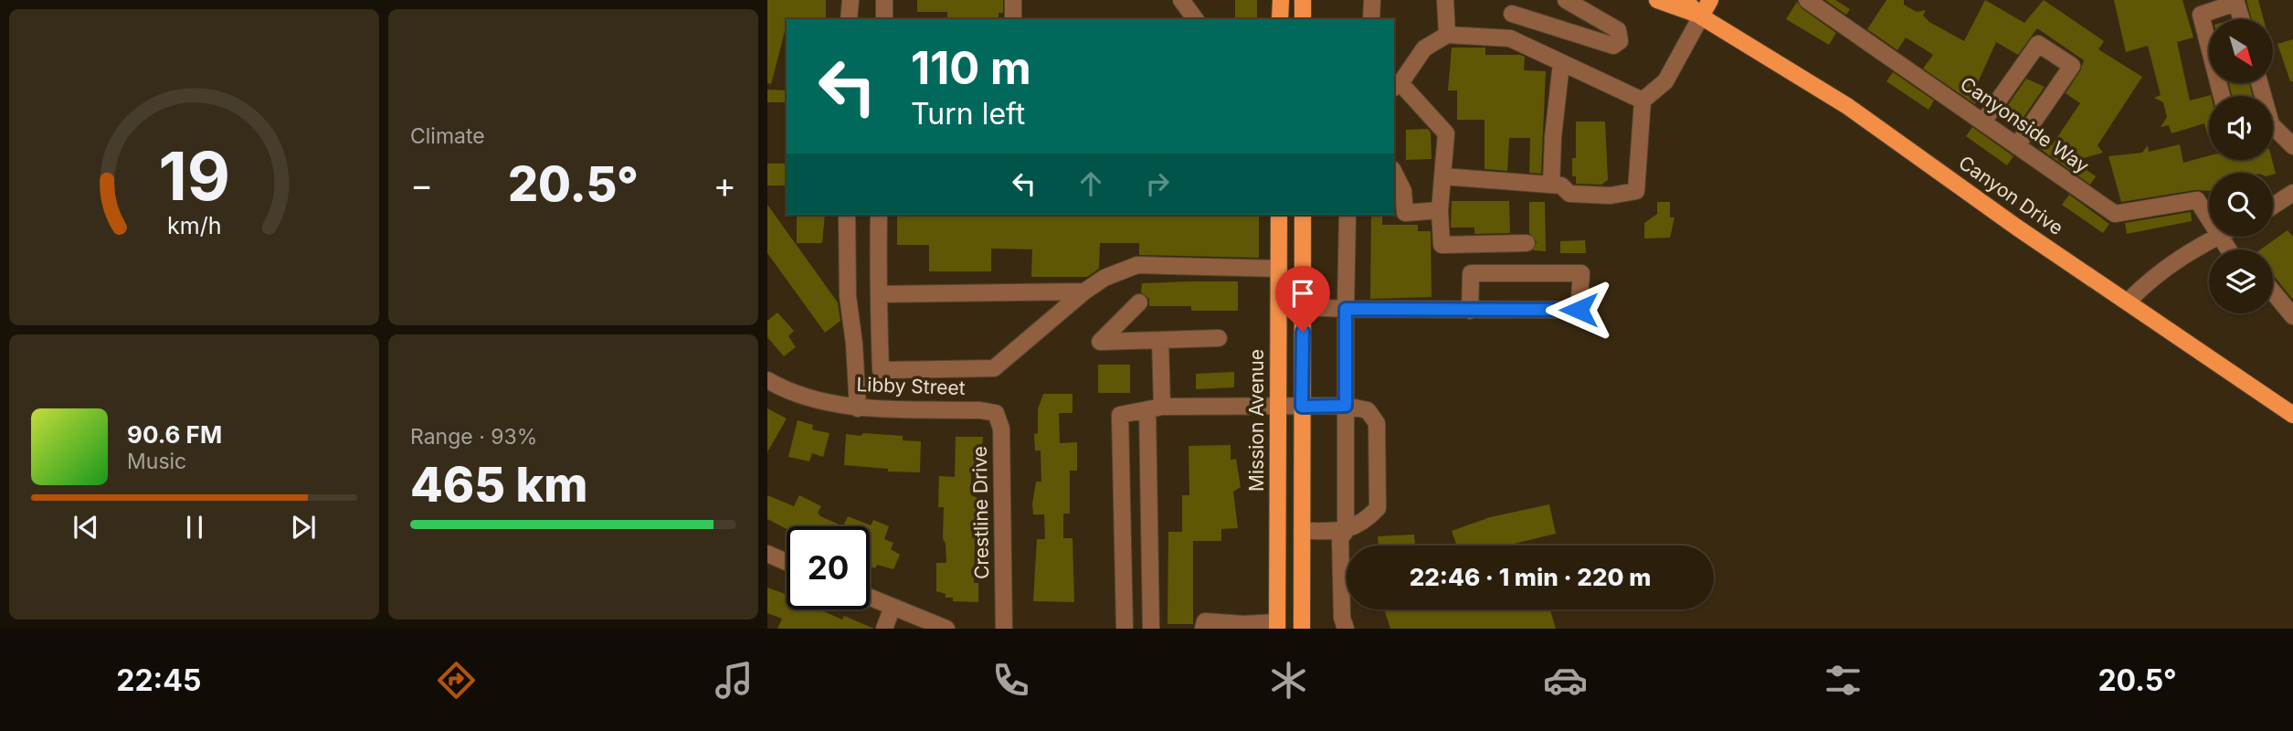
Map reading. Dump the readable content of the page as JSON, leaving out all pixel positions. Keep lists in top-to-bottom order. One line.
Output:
{"streets":{"main road":["Canyon Drive","Mission Avenue"],"street":["Canyonside Way","Libby Street","Crestline Drive"]},"crossings":[["Libby Street","Crestline Drive"]],"north":"bottom right","page":{"tile":["Climate",["Range · 93%","465 km"]],"turn":["110 m","Turn left"],"heat":["−","20.5°","+"],"song":["90.6 FM","Music"],"limit":"20","trip":"22:46 · 1 min · 220 m","tabs":["22:45","20.5°"],"gauge":["19","km/h"]}}
